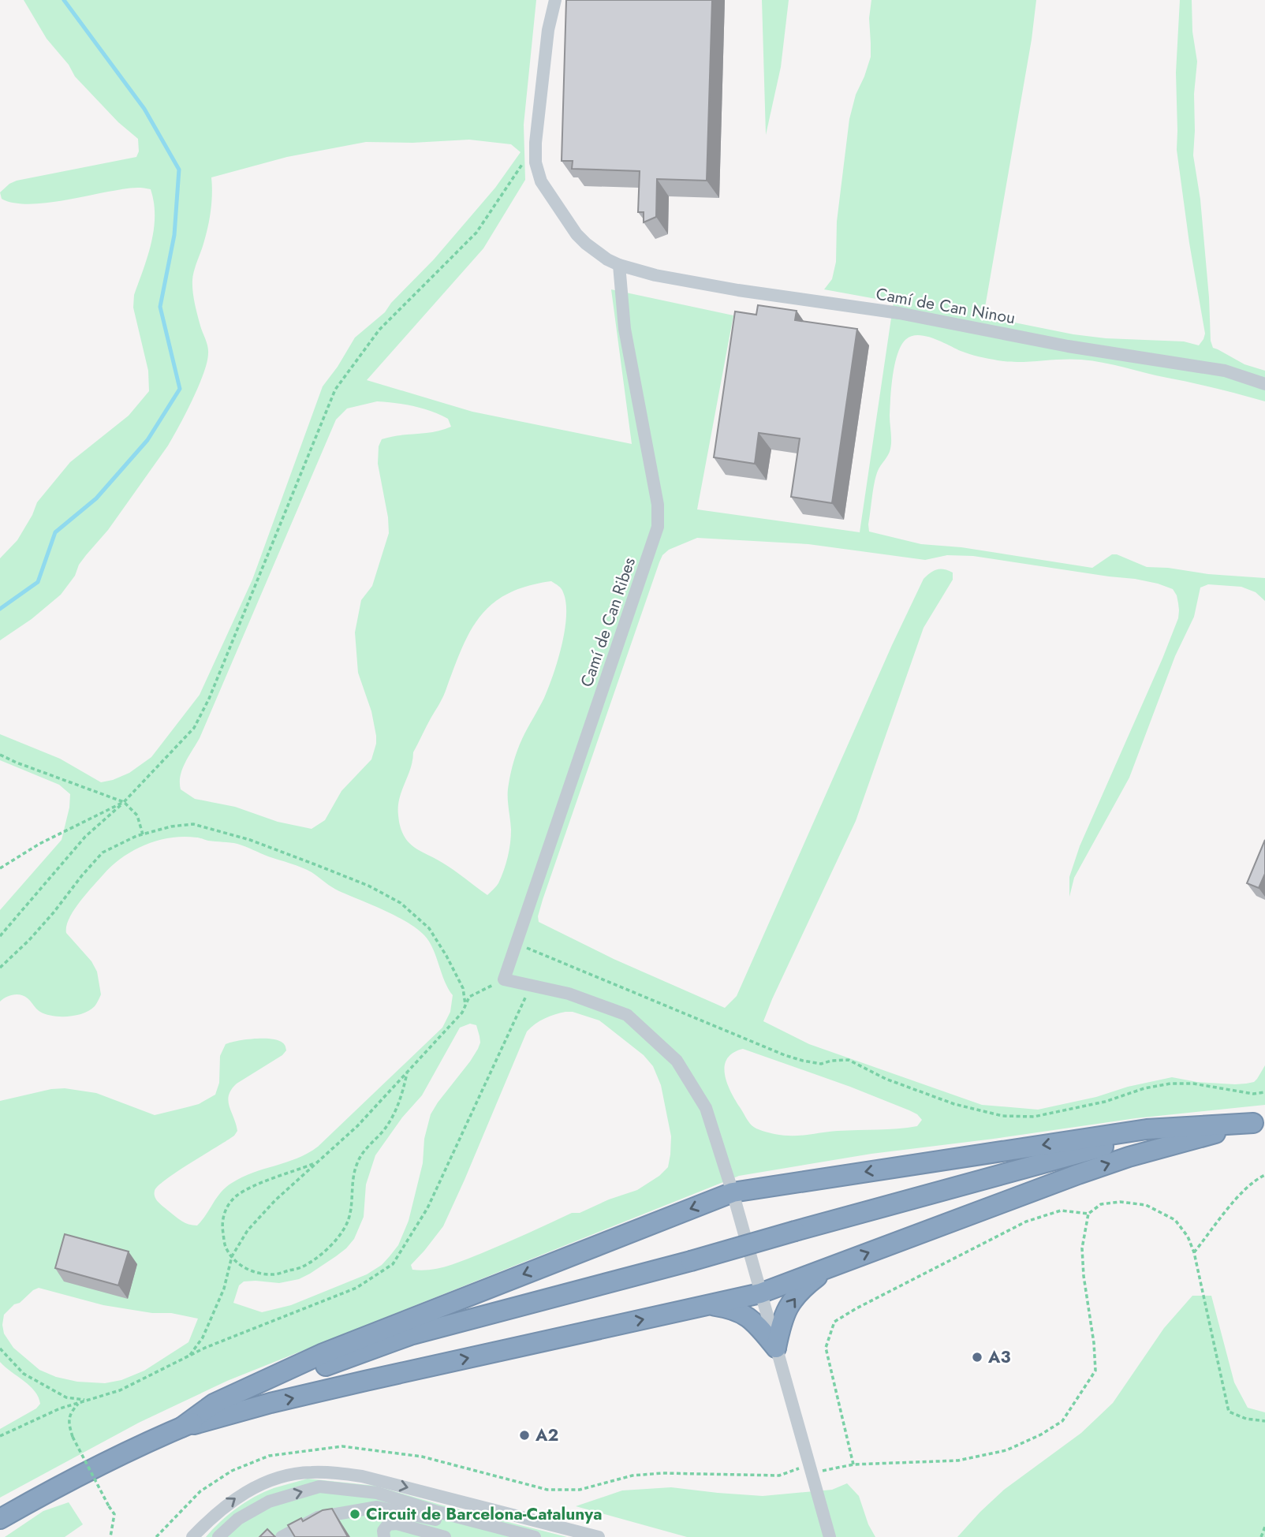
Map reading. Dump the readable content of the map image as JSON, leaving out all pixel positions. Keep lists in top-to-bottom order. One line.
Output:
{"streets":{"street":["Camí de Can Ninou","Camí de Can Ribes"]},"crossings":[["Camí de Can Ninou","Camí de Can Ribes"]],"places":["A3","A2","Circuit de Barcelona-Catalunya"]}
